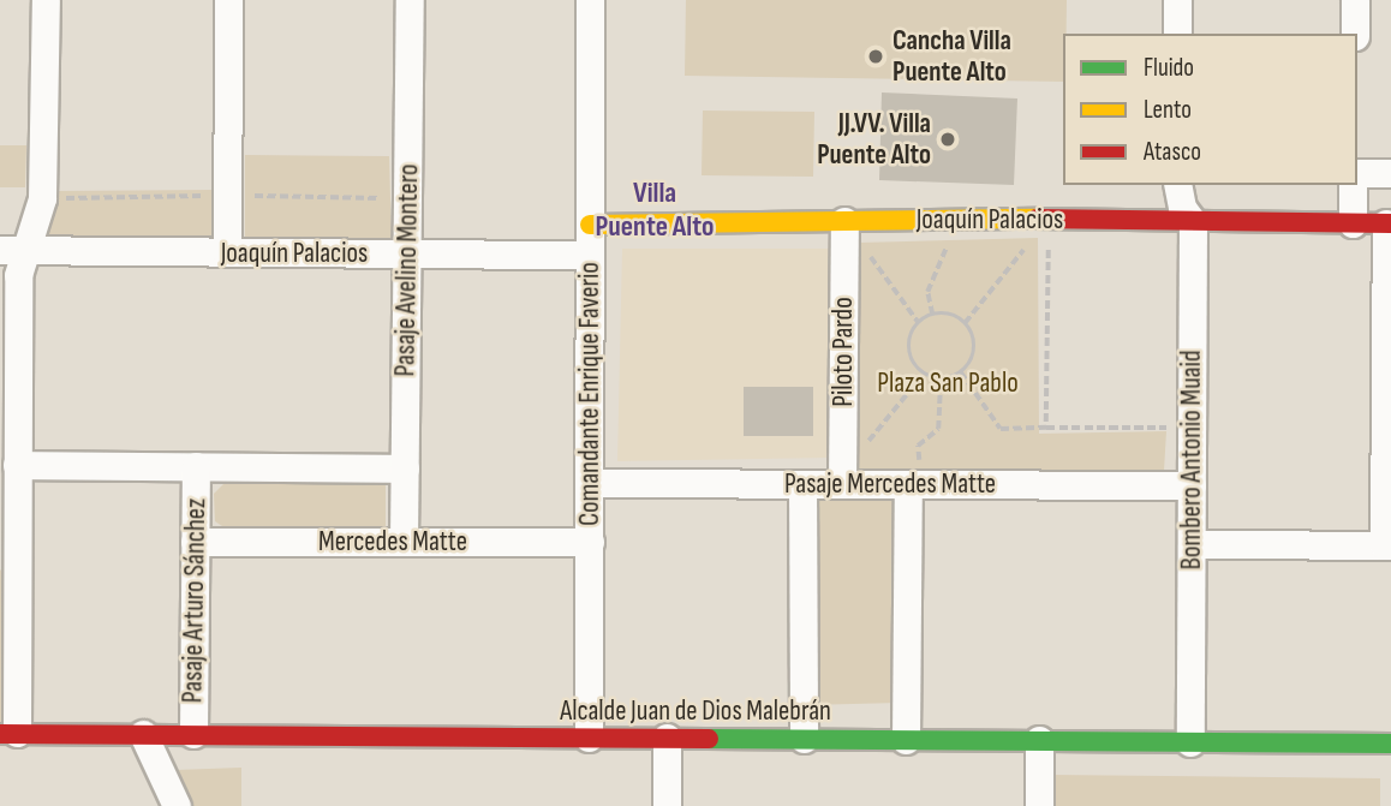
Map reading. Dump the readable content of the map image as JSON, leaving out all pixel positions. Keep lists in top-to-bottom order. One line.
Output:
{"streets":{"street":["Joaquín Palacios","Pasaje Avelino Montero","Piloto Pardo","Comandante Enrique Faverio","Bombero Antonio Muaid","Pasaje Mercedes Matte","Mercedes Matte","Pasaje Arturo Sánchez","Alcalde Juan de Dios Malebrán"]},"crossings":[["Joaquín Palacios","Pasaje Avelino Montero"],["Joaquín Palacios","Piloto Pardo"],["Joaquín Palacios","Comandante Enrique Faverio"],["Joaquín Palacios","Bombero Antonio Muaid"],["Pasaje Avelino Montero","Mercedes Matte"],["Piloto Pardo","Pasaje Mercedes Matte"],["Comandante Enrique Faverio","Pasaje Mercedes Matte"],["Comandante Enrique Faverio","Mercedes Matte"],["Comandante Enrique Faverio","Alcalde Juan de Dios Malebrán"],["Bombero Antonio Muaid","Pasaje Mercedes Matte"],["Bombero Antonio Muaid","Alcalde Juan de Dios Malebrán"],["Mercedes Matte","Pasaje Arturo Sánchez"],["Pasaje Arturo Sánchez","Alcalde Juan de Dios Malebrán"]],"districts":["Villa Puente Alto"],"parks":["Plaza San Pablo"],"places":["Cancha Villa Puente Alto","JJ.VV. Villa Puente Alto"],"legend":["Fluido","Lento","Atasco"]}
